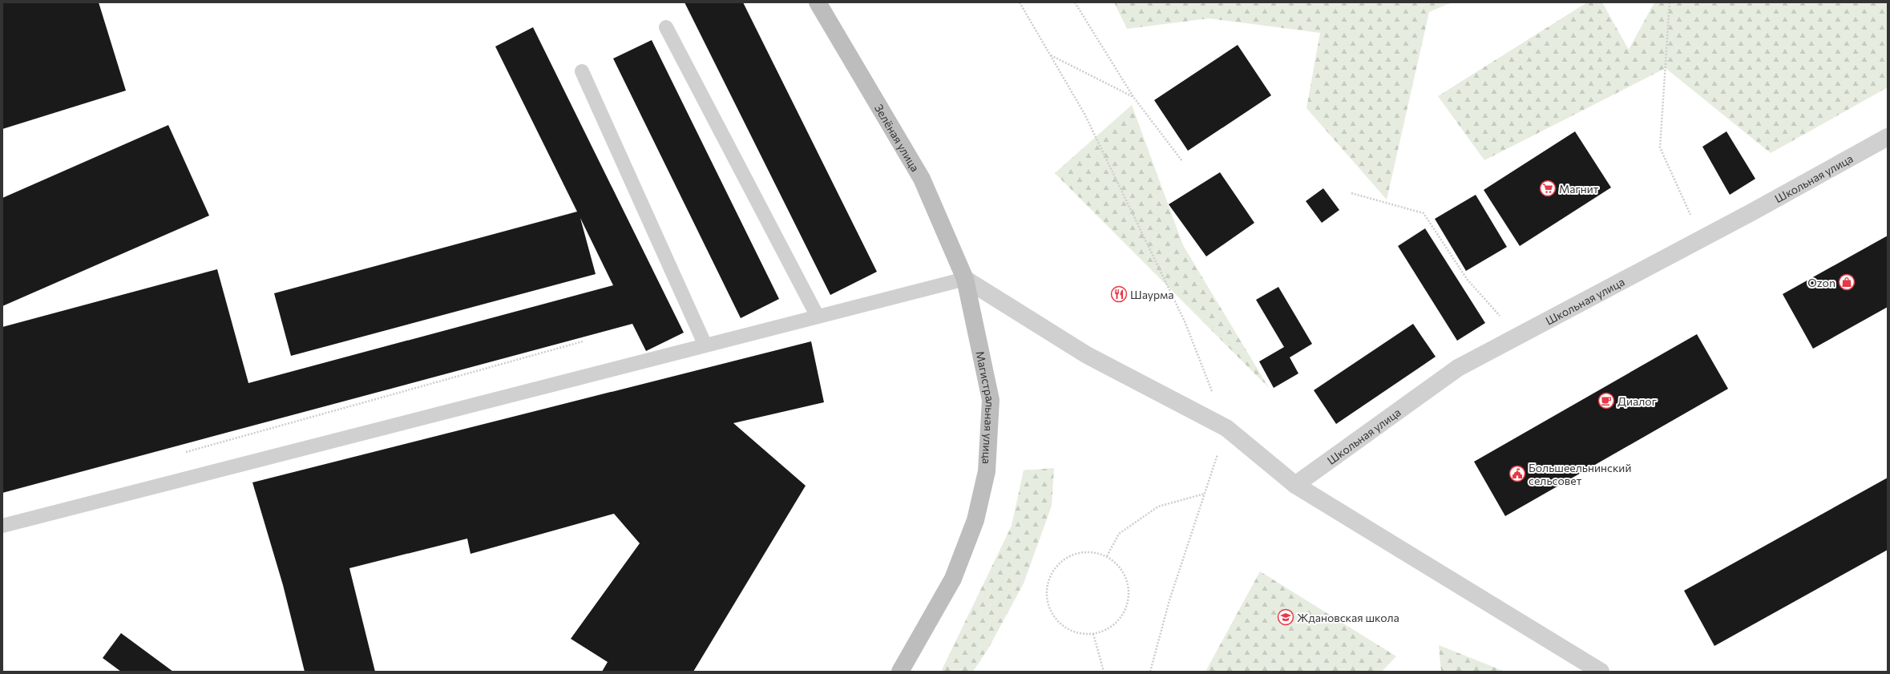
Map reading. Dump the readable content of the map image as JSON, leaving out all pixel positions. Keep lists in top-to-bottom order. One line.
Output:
{"streets":{"street":["Зелёная улица","Школьная улица","Магистральная улица"]},"crossings":[["Зелёная улица","Магистральная улица"]],"places":{"supermarket":["Магнит"],"shop":["Ozon"],"restaurant":["Шаурма"],"cafe":["Диалог"],"public building":["Большеельнинский сельсовет"],"school or university":["Ждановская школа"]}}
